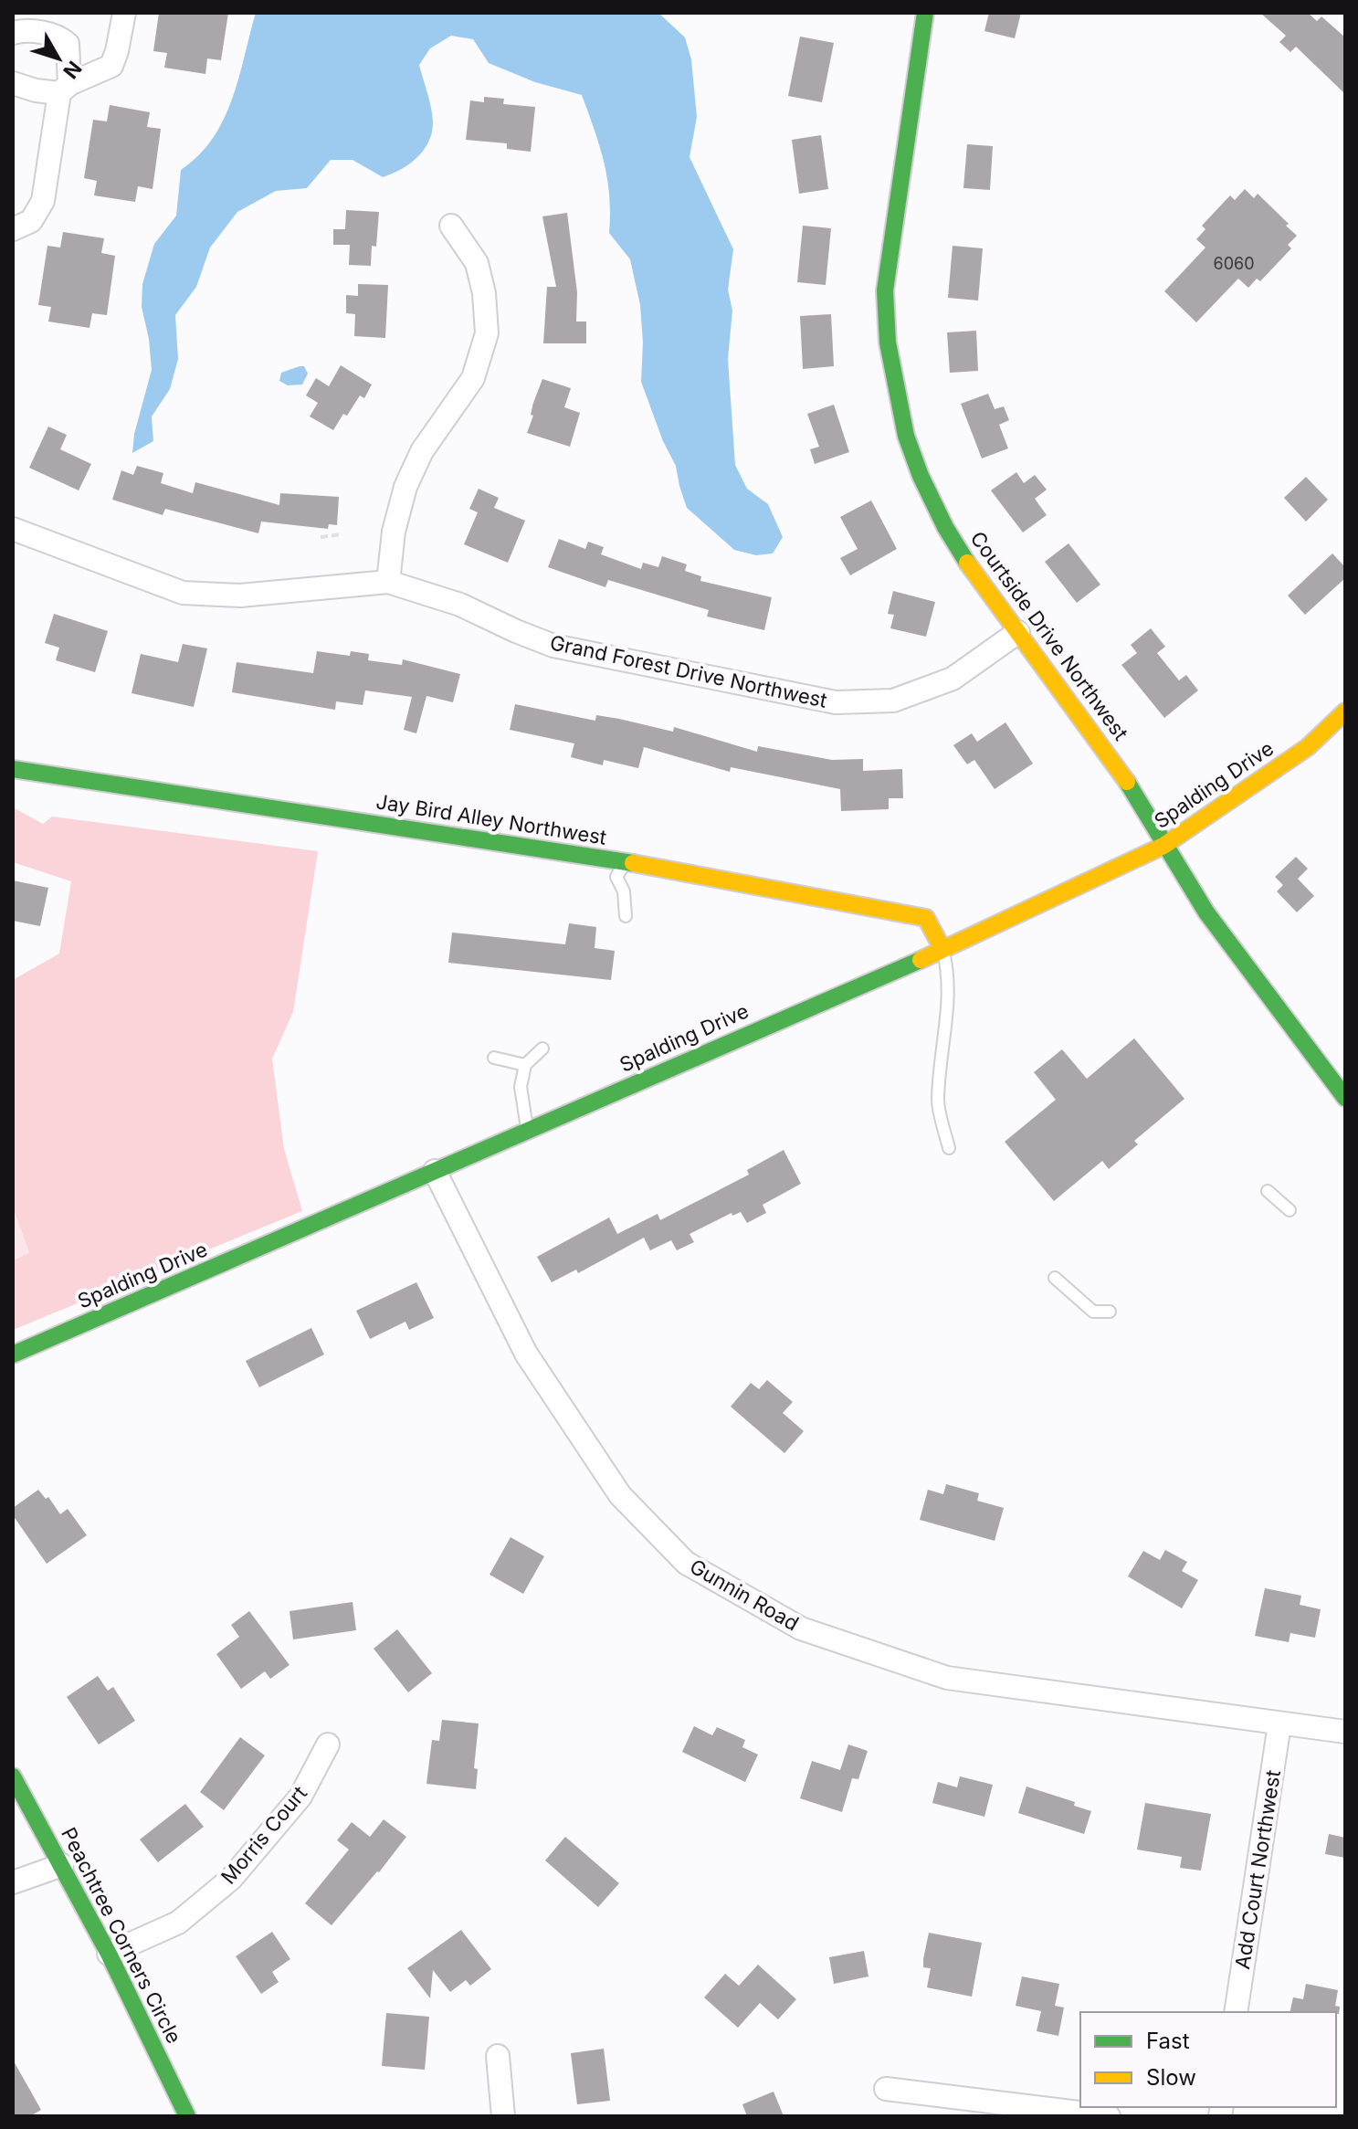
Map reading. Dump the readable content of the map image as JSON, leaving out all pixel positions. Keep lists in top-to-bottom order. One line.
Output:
{"streets":{"street":["Courtside Drive Northwest","Grand Forest Drive Northwest","Spalding Drive","Jay Bird Alley Northwest","Gunnin Road","Morris Court","Add Court Northwest","Peachtree Corners Circle"]},"crossings":[["Courtside Drive Northwest","Grand Forest Drive Northwest"],["Courtside Drive Northwest","Spalding Drive"],["Spalding Drive","Jay Bird Alley Northwest"],["Spalding Drive","Gunnin Road"],["Gunnin Road","Add Court Northwest"],["Morris Court","Peachtree Corners Circle"]],"house_numbers":["6060"],"legend":["Fast","Slow"],"north":"bottom right"}
